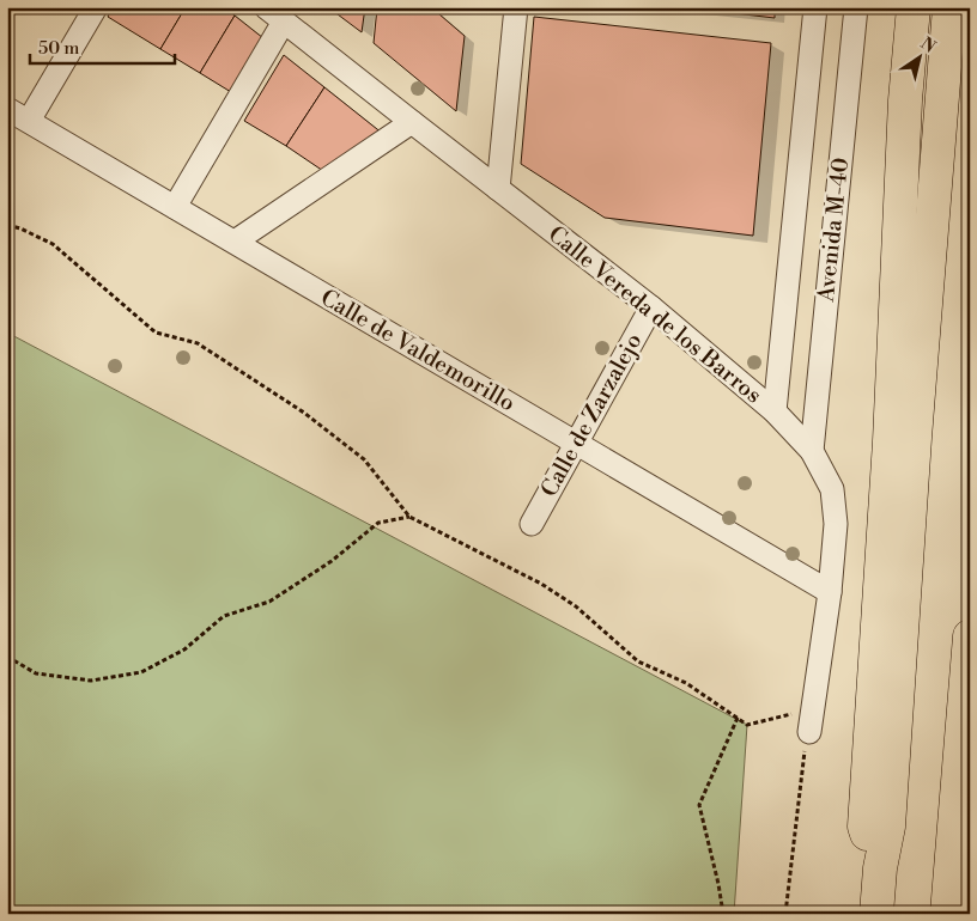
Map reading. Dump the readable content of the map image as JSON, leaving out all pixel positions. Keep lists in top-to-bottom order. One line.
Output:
{"streets":{"street":["Avenida M-40","Calle Vereda de los Barros","Calle de Valdemorillo","Calle de Zarzalejo"]},"crossings":[["Avenida M-40","Calle Vereda de los Barros"],["Calle Vereda de los Barros","Calle de Valdemorillo"],["Calle Vereda de los Barros","Calle de Zarzalejo"],["Calle de Valdemorillo","Calle de Zarzalejo"]],"scale_bar":"50 m","north":"top right"}
